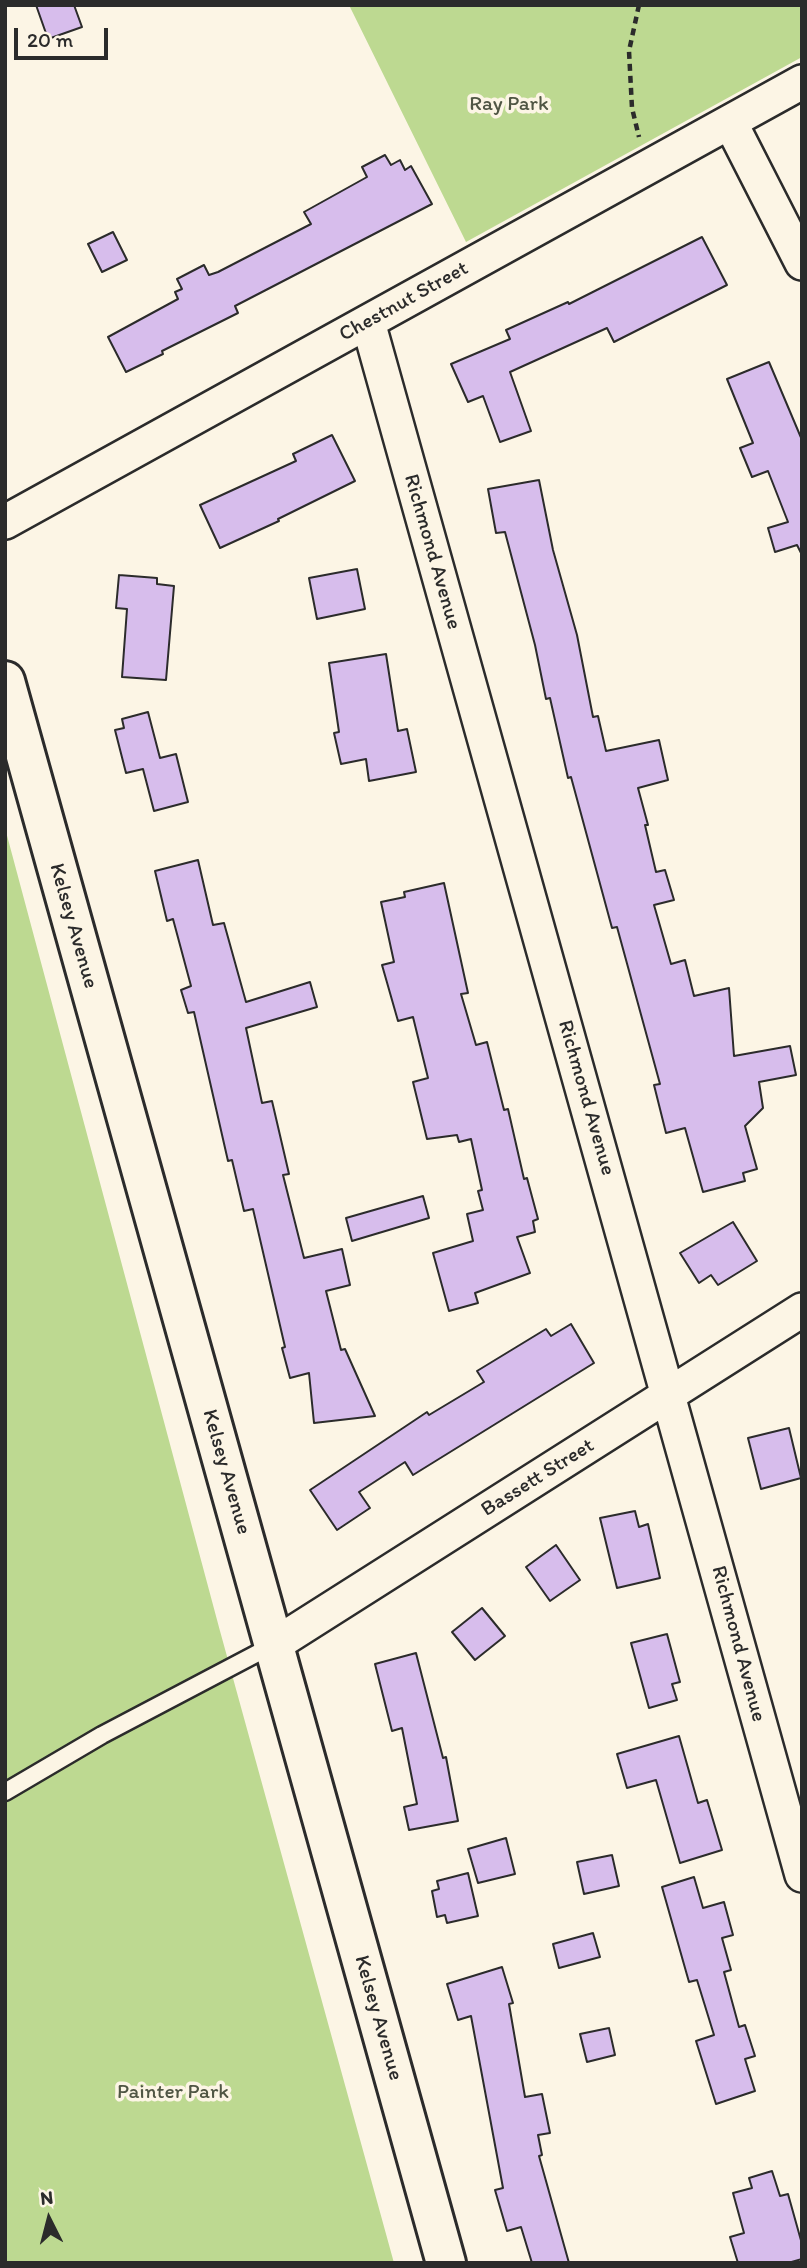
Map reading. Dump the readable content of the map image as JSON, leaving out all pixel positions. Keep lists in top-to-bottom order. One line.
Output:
{"streets":{"street":["Chestnut Street","Richmond Avenue","Kelsey Avenue","Bassett Street"]},"crossings":[["Chestnut Street","Richmond Avenue"],["Richmond Avenue","Bassett Street"],["Kelsey Avenue","Bassett Street"]],"parks":["Ray Park","Painter Park"],"scale_bar":"20 m","north":"top"}
